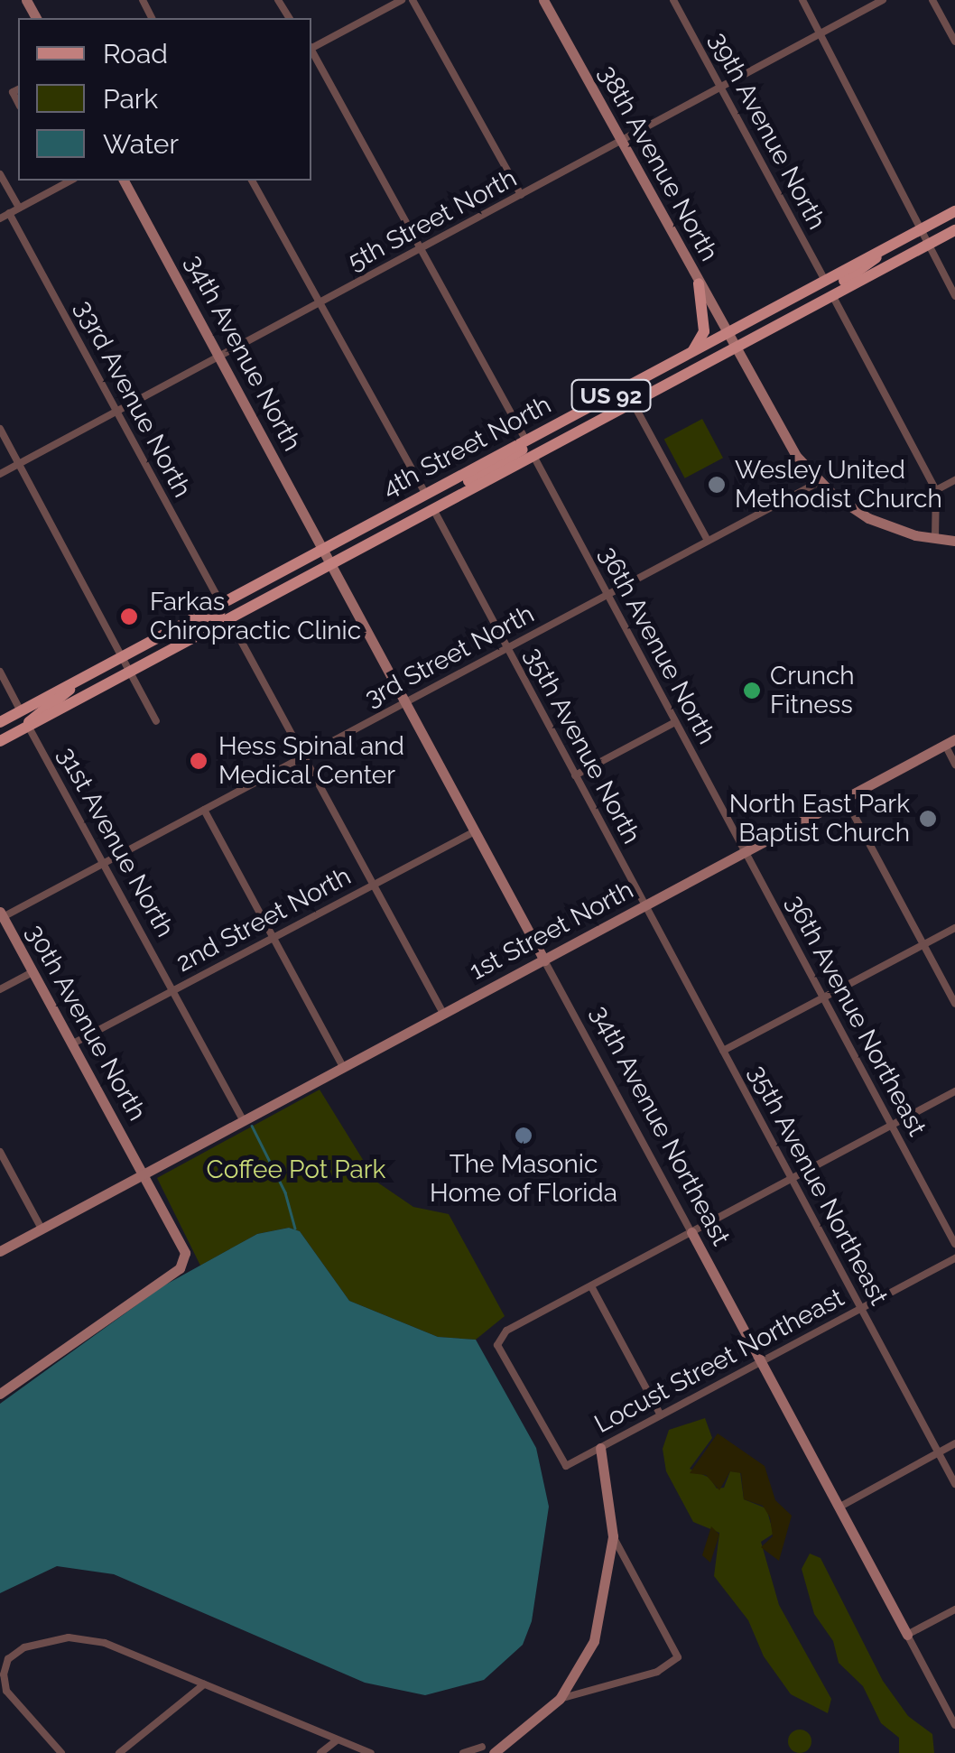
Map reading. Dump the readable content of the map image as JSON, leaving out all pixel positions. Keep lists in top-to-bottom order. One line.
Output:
{"streets":{"main road":["US 92","4th Street North"],"street":["39th Avenue North","38th Avenue North","5th Street North","34th Avenue North","33rd Avenue North","36th Avenue North","3rd Street North","35th Avenue North","31st Avenue North","2nd Street North","1st Street North","36th Avenue Northeast","30th Avenue North","34th Avenue Northeast","35th Avenue Northeast","Locust Street Northeast"]},"crossings":[["39th Avenue North","5th Street North"],["39th Avenue North","4th Street North"],["38th Avenue North","5th Street North"],["38th Avenue North","4th Street North"],["38th Avenue North","3rd Street North"],["5th Street North","34th Avenue North"],["5th Street North","33rd Avenue North"],["34th Avenue North","4th Street North"],["34th Avenue North","34th Avenue Northeast"],["33rd Avenue North","4th Street North"],["4th Street North","36th Avenue North"],["4th Street North","35th Avenue North"],["4th Street North","31st Avenue North"],["4th Street North","34th Avenue Northeast"],["36th Avenue North","3rd Street North"],["36th Avenue North","1st Street North"],["36th Avenue North","36th Avenue Northeast"],["3rd Street North","35th Avenue North"],["3rd Street North","31st Avenue North"],["3rd Street North","30th Avenue North"],["3rd Street North","34th Avenue Northeast"],["35th Avenue North","1st Street North"],["35th Avenue North","35th Avenue Northeast"],["31st Avenue North","2nd Street North"],["31st Avenue North","1st Street North"],["2nd Street North","30th Avenue North"],["2nd Street North","34th Avenue Northeast"],["1st Street North","36th Avenue Northeast"],["1st Street North","30th Avenue North"],["1st Street North","34th Avenue Northeast"],["1st Street North","35th Avenue Northeast"],["34th Avenue Northeast","Locust Street Northeast"],["35th Avenue Northeast","Locust Street Northeast"]],"parks":["Coffee Pot Park"],"places":["Wesley United Methodist Church","Farkas Chiropractic Clinic","Crunch Fitness","Hess Spinal and Medical Center","North East Park Baptist Church","The Masonic Home of Florida"],"legend":["Road","Park","Water"]}
